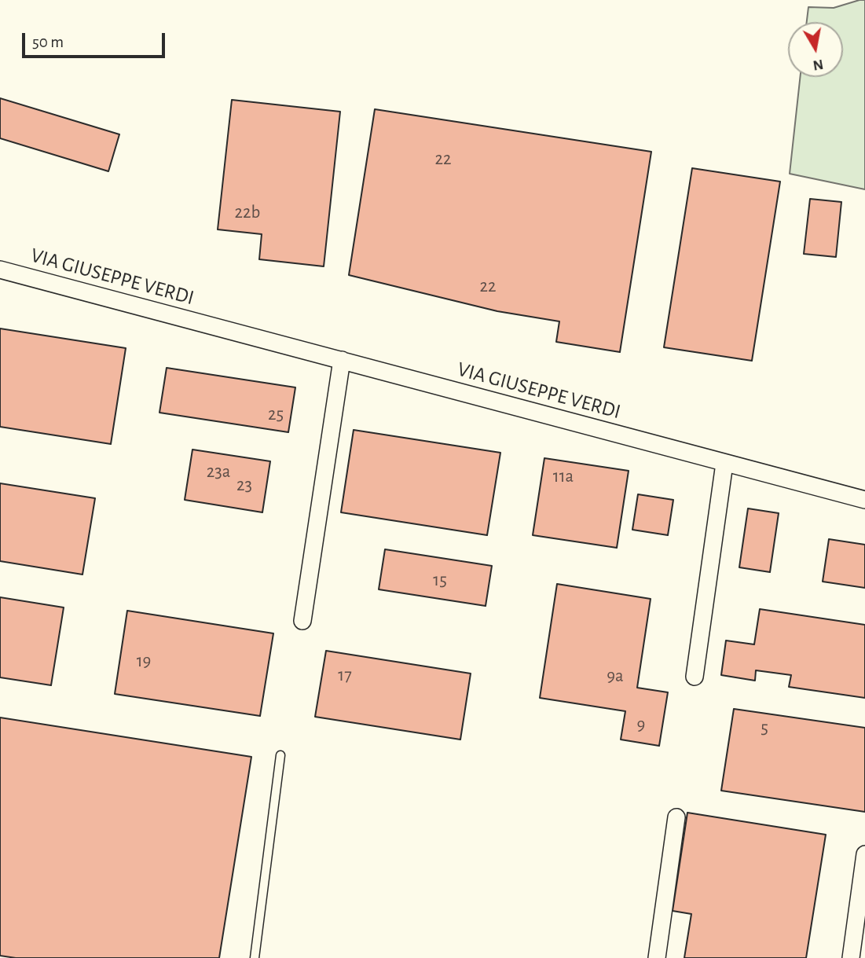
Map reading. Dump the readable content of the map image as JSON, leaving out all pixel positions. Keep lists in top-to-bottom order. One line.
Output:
{"streets":{"street":["VIA GIUSEPPE VERDI"]},"house_numbers":["22","22b","22","25","23a","11a","23","15","19","17","9a","9","5"],"scale_bar":"50 m","north":"bottom"}
